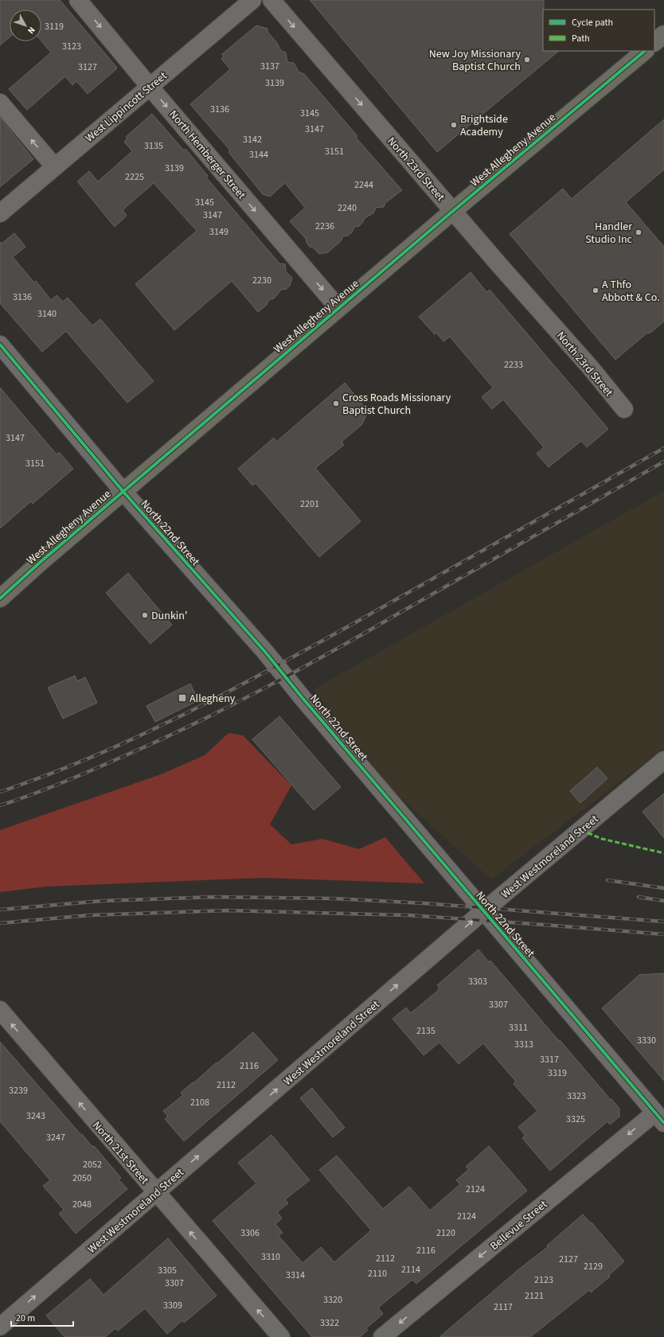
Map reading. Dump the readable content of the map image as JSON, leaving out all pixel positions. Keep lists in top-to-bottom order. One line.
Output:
{"streets":{"main road":["West Allegheny Avenue"],"street":["West Lippincott Street","North Hemberger Street","North 23rd Street","North 22nd Street","West Westmoreland Street","North 21st Street","Bellevue Street"]},"crossings":[["West Lippincott Street","North Hemberger Street"],["West Allegheny Avenue","North Hemberger Street"],["West Allegheny Avenue","North 23rd Street"],["West Allegheny Avenue","North 22nd Street"],["North 22nd Street","West Westmoreland Street"],["North 22nd Street","Bellevue Street"],["West Westmoreland Street","North 21st Street"]],"one_way":["North Hemberger Street","North 23rd Street","West Westmoreland Street","North 21st Street","Bellevue Street"],"places":{"other":["New Joy Missionary Baptist Church","Brightside Academy","Handler Studio Inc","A Thfo Abbott & Co.","Cross Roads Missionary Baptist Church","Dunkin'"],"transit":["Allegheny"]},"house_numbers":["3119","3123","3137","3127","3139","3136","3145","3147","3142","3135","3151","3144","3139","2225","2244","3145","2240","3147","2236","3149","2230","3136","3140","2233","3147","3151","2201","3303","3307","3311","2135","3330","3313","3317","2116","3319","2112","3239","3323","2108","3243","3325","3247","2052","2050","2124","2048","2124","3306","2120","2116","3310","2112","2127","2129","2114","3305","2110","3314","2123","3307","2121","3320","3309","2117","3322"],"legend":["Cycle path","Path"],"scale_bar":"20 m","north":"bottom right"}
